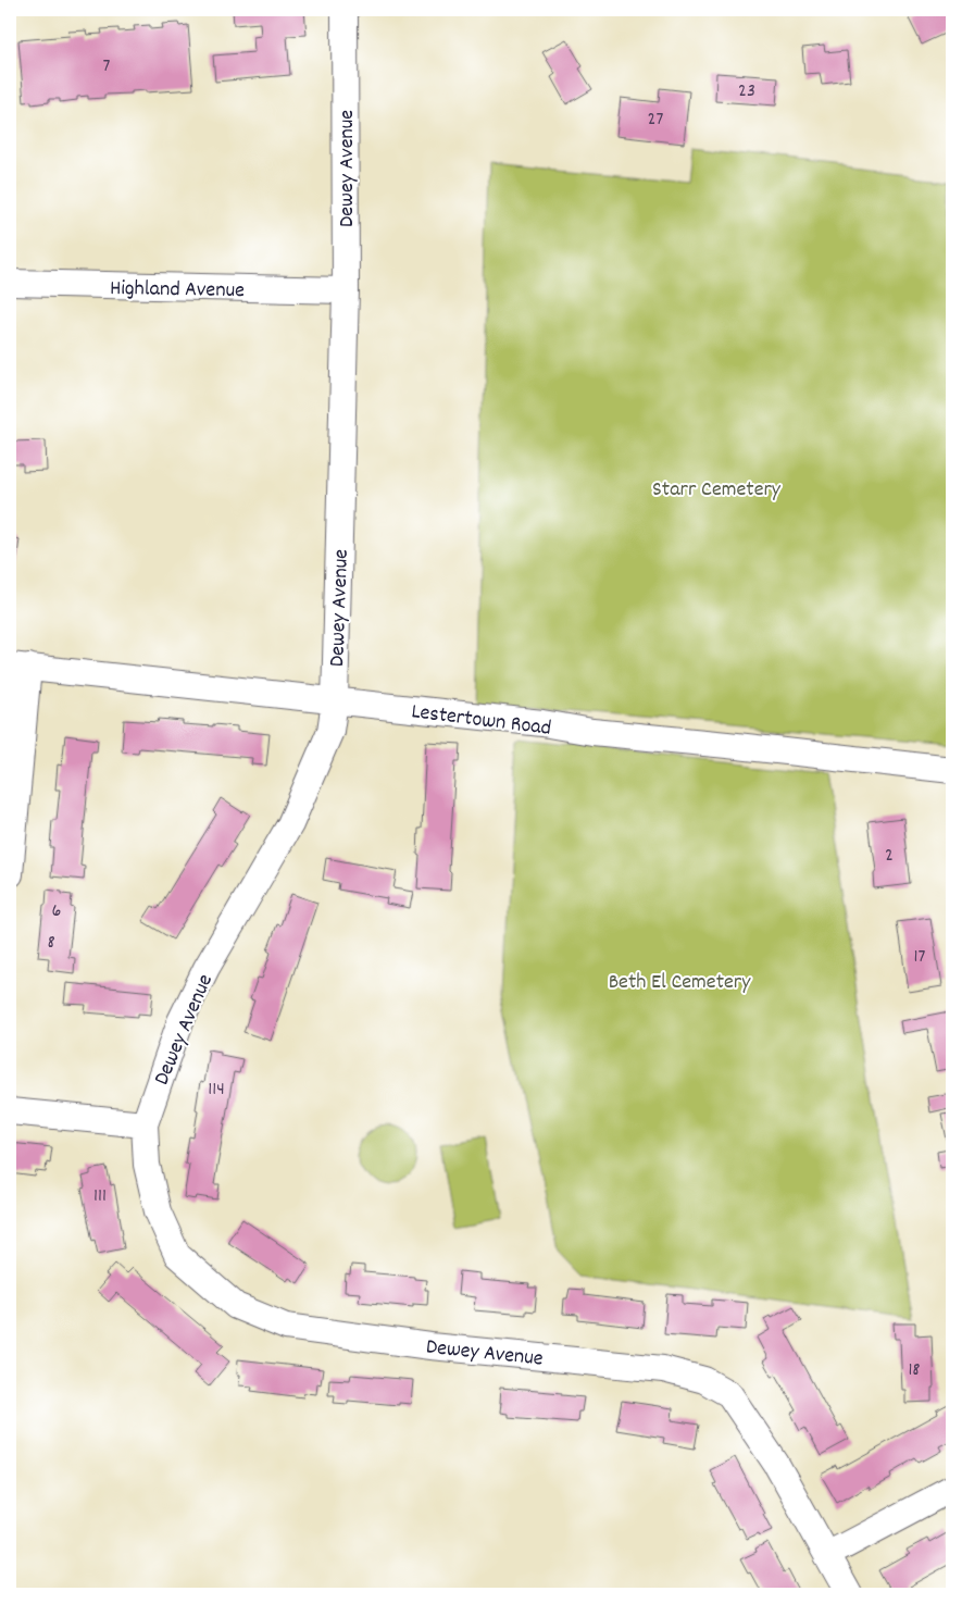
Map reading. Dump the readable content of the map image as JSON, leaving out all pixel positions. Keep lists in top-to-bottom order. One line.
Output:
{"streets":{"street":["Dewey Avenue","Highland Avenue","Lestertown Road"]},"crossings":[["Dewey Avenue","Highland Avenue"],["Dewey Avenue","Lestertown Road"]],"parks":["Starr Cemetery","Beth El Cemetery"],"house_numbers":["7","23","27","2","6","8","17","114","111","18"]}
